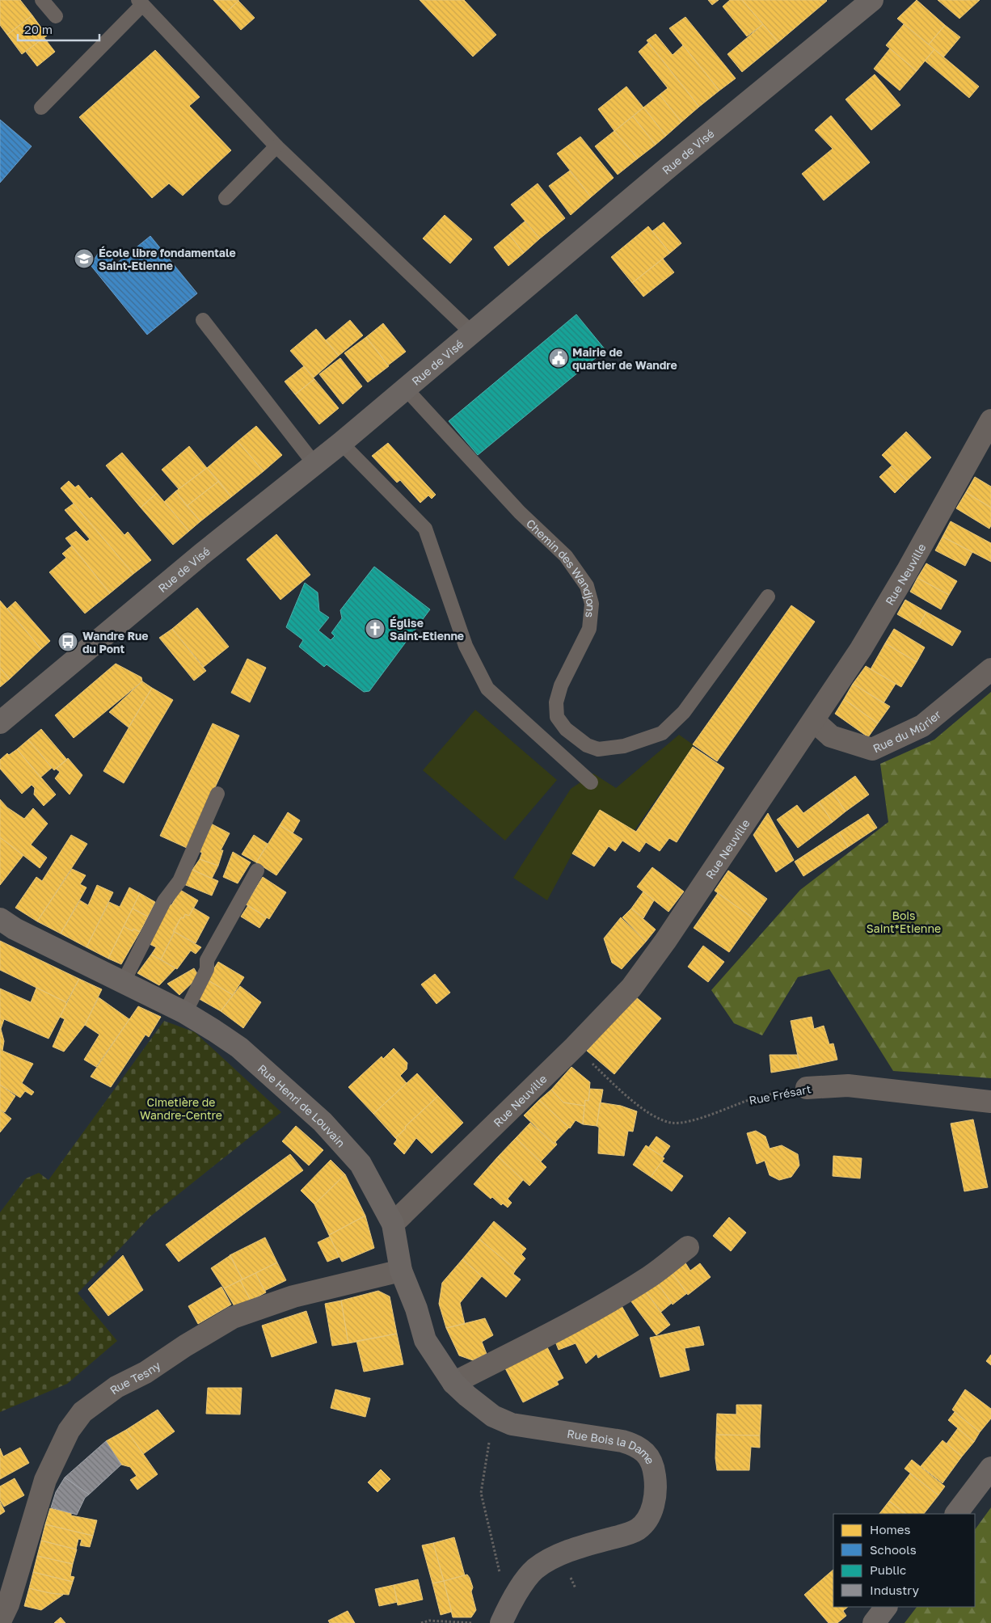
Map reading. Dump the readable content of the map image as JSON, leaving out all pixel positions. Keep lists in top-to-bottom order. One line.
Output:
{"streets":{"street":["Rue de Visé","Rue Neuville","Rue du Mûrier","Rue Frésart","Rue Henri de Louvain","Rue Tesny","Rue Bois la Dame"],"lane":["Chemin des Wandjons"]},"crossings":[["Rue de Visé","Chemin des Wandjons"],["Rue Neuville","Rue du Mûrier"],["Rue Neuville","Rue Frésart"],["Rue Neuville","Rue Henri de Louvain"],["Rue Henri de Louvain","Rue Tesny"],["Rue Henri de Louvain","Rue Bois la Dame"],["Rue Tesny","Rue Bois la Dame"]],"parks":["Bois Saint*Etienne","Cimetière de Wandre-Centre"],"places":{"school or university":["École libre fondamentale Saint-Etienne"],"public building":["Mairie de quartier de Wandre"],"church":["Église Saint-Etienne"],"bus stop":["Wandre Rue du Pont"]},"legend":["Homes","Schools","Public","Industry"],"scale_bar":"20 m"}
